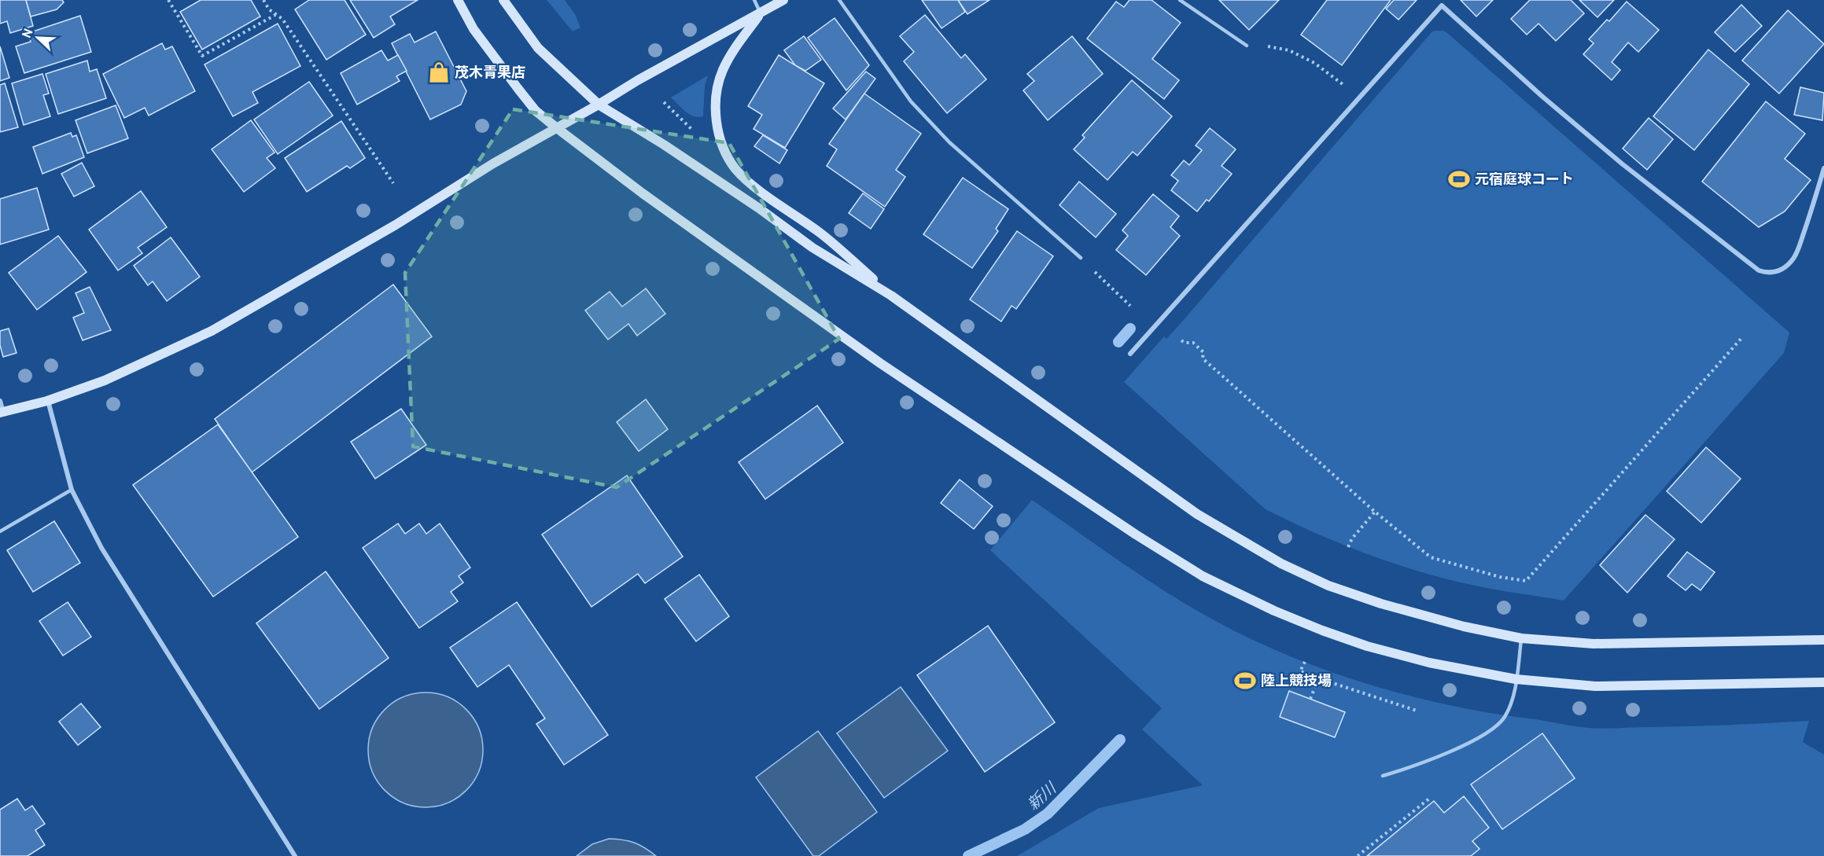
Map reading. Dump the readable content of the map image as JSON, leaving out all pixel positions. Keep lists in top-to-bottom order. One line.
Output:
{"water":["新川"],"places":{"shop":["茂木青果店"],"sports":["元宿庭球コート","陸上競技場"]},"north":"top left"}
